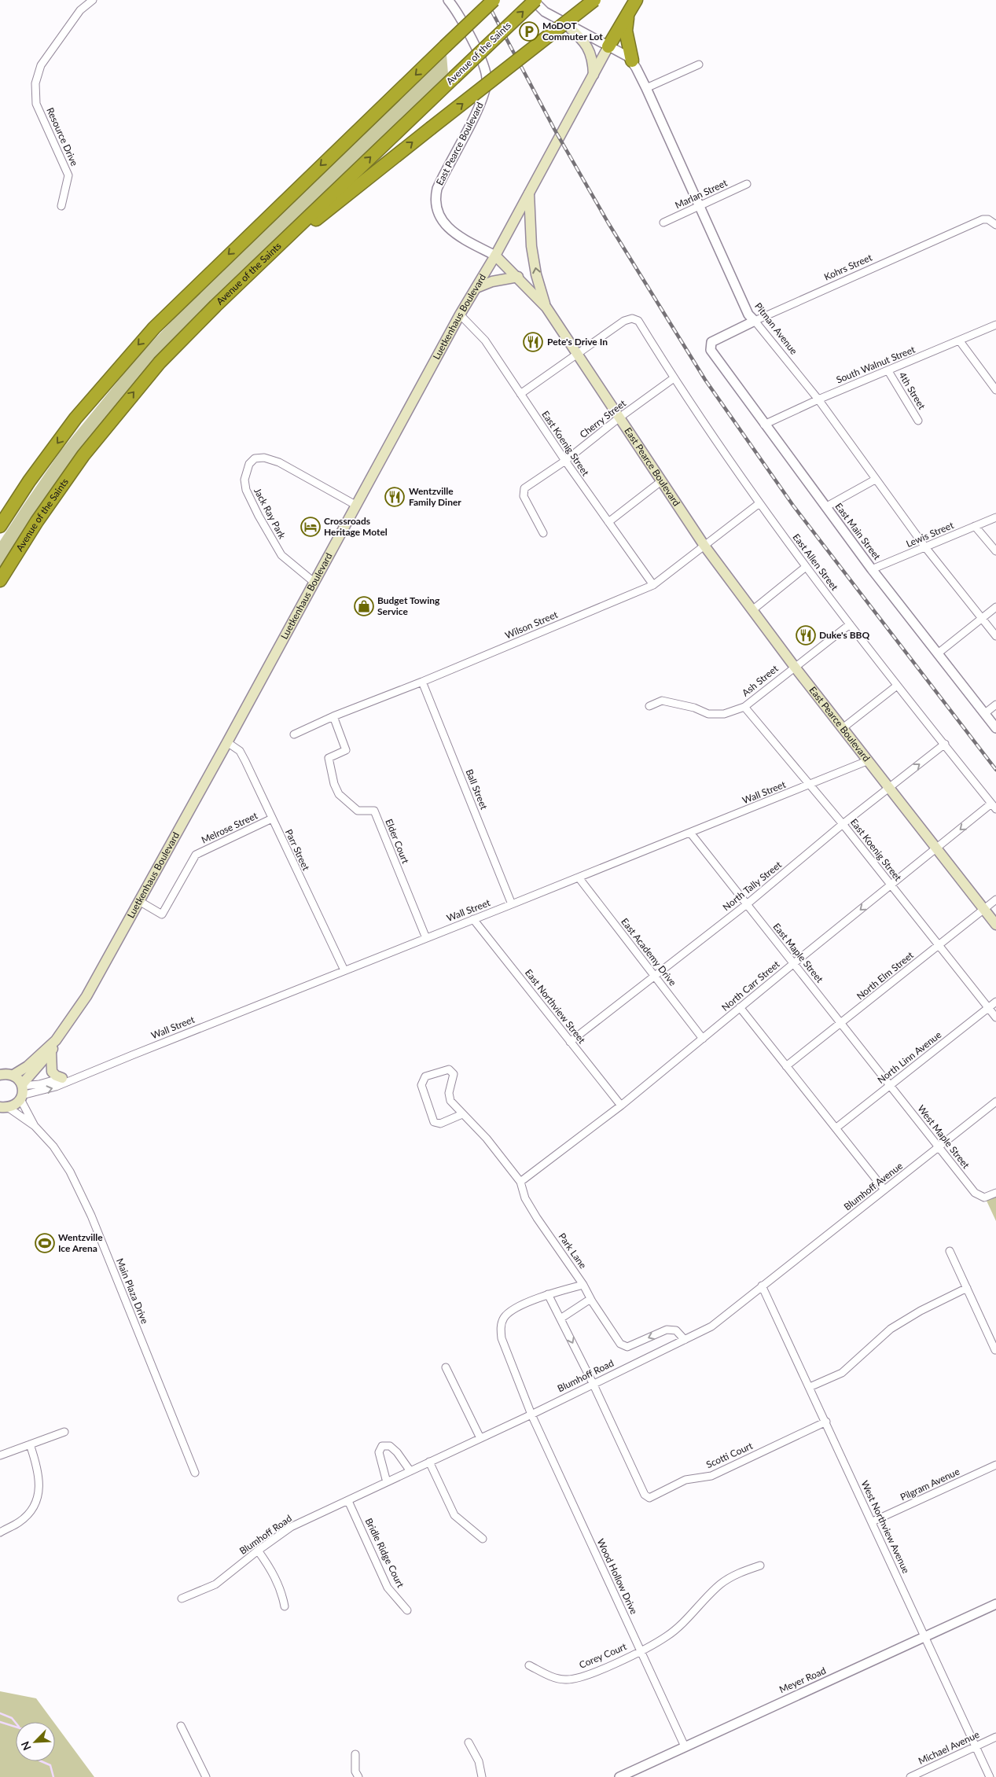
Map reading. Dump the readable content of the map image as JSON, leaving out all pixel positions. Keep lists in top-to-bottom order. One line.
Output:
{"streets":{"highway":["Avenue of the Saints"],"main road":["East Pearce Boulevard","Luetkenhaus Boulevard"],"street":["Resource Drive","Marlan Street","Kohrs Street","Pitman Avenue","South Walnut Street","4th Street","Cherry Street","East Koenig Street","Jack Ray Park","East Main Street","Lewis Street","East Allen Street","Wilson Street","Ash Street","Ball Street","Wall Street","Melrose Street","Elder Court","Parr Street","North Tally Street","East Academy Drive","East Maple Street","North Elm Street","North Carr Street","East Northview Street","North Linn Avenue","West Maple Street","Blumhoff Avenue","Park Lane","Main Plaza Drive","Blumhoff Road","Scotti Court","Pilgram Avenue","West Northview Avenue","Bridle Ridge Court","Wood Hollow Drive","Corey Court","Meyer Road","Michael Avenue"]},"crossings":[["East Pearce Boulevard","Luetkenhaus Boulevard"],["East Pearce Boulevard","Cherry Street"],["East Pearce Boulevard","East Allen Street"],["East Pearce Boulevard","Wilson Street"],["East Pearce Boulevard","Ash Street"],["East Pearce Boulevard","Wall Street"],["East Pearce Boulevard","North Tally Street"],["East Pearce Boulevard","North Elm Street"],["East Pearce Boulevard","North Carr Street"],["Marlan Street","Pitman Avenue"],["Kohrs Street","Pitman Avenue"],["Kohrs Street","East Main Street"],["Luetkenhaus Boulevard","East Koenig Street"],["Luetkenhaus Boulevard","Jack Ray Park"],["Luetkenhaus Boulevard","Wall Street"],["Luetkenhaus Boulevard","Melrose Street"],["Luetkenhaus Boulevard","Parr Street"],["Luetkenhaus Boulevard","Main Plaza Drive"],["Pitman Avenue","South Walnut Street"],["Pitman Avenue","Lewis Street"],["South Walnut Street","4th Street"],["South Walnut Street","East Main Street"],["Cherry Street","East Koenig Street"],["Cherry Street","East Allen Street"],["East Koenig Street","Wilson Street"],["East Koenig Street","Ash Street"],["East Koenig Street","Wall Street"],["East Koenig Street","North Tally Street"],["East Koenig Street","North Elm Street"],["East Koenig Street","North Carr Street"],["East Koenig Street","North Linn Avenue"],["East Main Street","Lewis Street"],["East Allen Street","Wilson Street"],["East Allen Street","Ash Street"],["East Allen Street","North Tally Street"],["East Allen Street","North Carr Street"],["Wilson Street","Ball Street"],["Wilson Street","Elder Court"],["Ball Street","Wall Street"],["Wall Street","Elder Court"],["Wall Street","Parr Street"],["Wall Street","East Academy Drive"],["Wall Street","East Maple Street"],["Wall Street","East Northview Street"],["Wall Street","Main Plaza Drive"],["Melrose Street","Parr Street"],["North Tally Street","East Academy Drive"],["North Tally Street","East Maple Street"],["North Tally Street","East Northview Street"],["East Academy Drive","North Carr Street"],["East Maple Street","North Elm Street"],["East Maple Street","North Carr Street"],["East Maple Street","North Linn Avenue"],["East Maple Street","West Maple Street"],["North Carr Street","East Northview Street"],["North Carr Street","Park Lane"],["North Linn Avenue","West Maple Street"],["West Maple Street","Blumhoff Avenue"],["Blumhoff Avenue","Blumhoff Road"],["Blumhoff Avenue","West Northview Avenue"],["Park Lane","Blumhoff Road"],["Park Lane","Wood Hollow Drive"],["Blumhoff Road","Scotti Court"],["Blumhoff Road","West Northview Avenue"],["Blumhoff Road","Bridle Ridge Court"],["Blumhoff Road","Wood Hollow Drive"],["Scotti Court","West Northview Avenue"],["Pilgram Avenue","West Northview Avenue"],["West Northview Avenue","Meyer Road"],["West Northview Avenue","Michael Avenue"],["Wood Hollow Drive","Corey Court"],["Wood Hollow Drive","Meyer Road"]],"places":{"parking":["MoDOT Commuter Lot"],"restaurant":["Pete's Drive In","Wentzville Family Diner","Duke's BBQ"],"hotel":["Crossroads Heritage Motel"],"shop":["Budget Towing Service"],"sports":["Wentzville Ice Arena"]},"north":"bottom left"}
